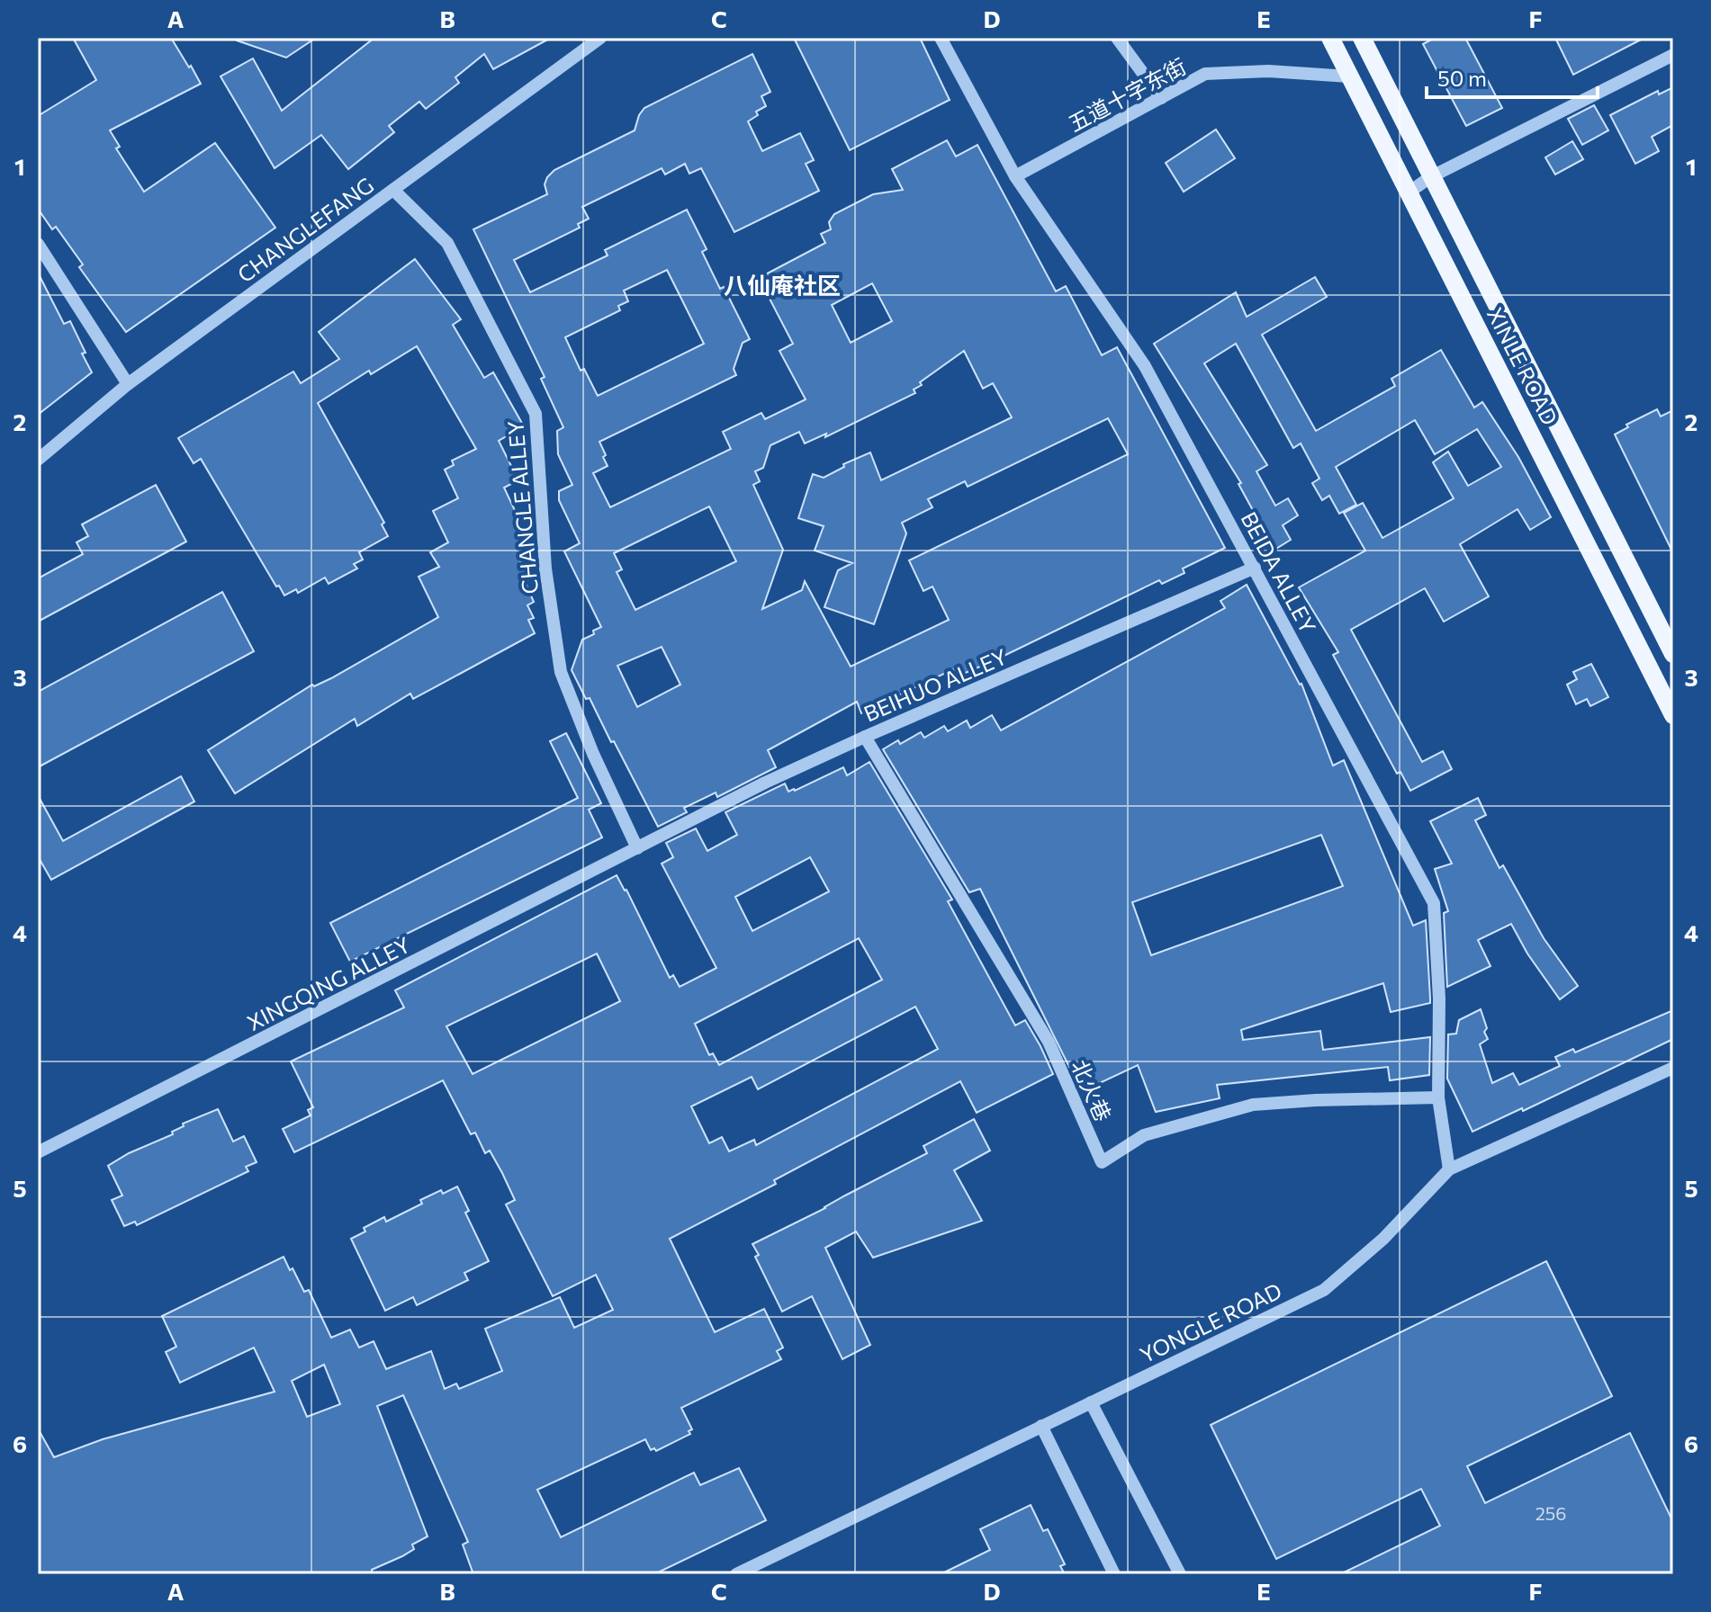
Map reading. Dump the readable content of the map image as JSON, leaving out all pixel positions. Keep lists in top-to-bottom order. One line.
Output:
{"streets":{"main road":["XINLE ROAD"],"street":["五道十字东街","CHANGLEFANG","CHANGLE ALLEY","BEIDA ALLEY","BEIHUO ALLEY","XINGQING ALLEY","北火巷","YONGLE ROAD"]},"crossings":[["五道十字东街","XINLE ROAD"],["五道十字东街","BEIDA ALLEY"],["CHANGLEFANG","CHANGLE ALLEY"],["CHANGLE ALLEY","BEIHUO ALLEY"],["CHANGLE ALLEY","XINGQING ALLEY"],["BEIDA ALLEY","BEIHUO ALLEY"],["BEIDA ALLEY","北火巷"],["BEIDA ALLEY","YONGLE ROAD"],["BEIHUO ALLEY","XINGQING ALLEY"],["BEIHUO ALLEY","北火巷"]],"districts":["八仙庵社区"],"house_numbers":["256"],"scale_bar":"50 m","grid":{"columns":["A","B","C","D","E","F"],"rows":["1","2","3","4","5","6"]}}
